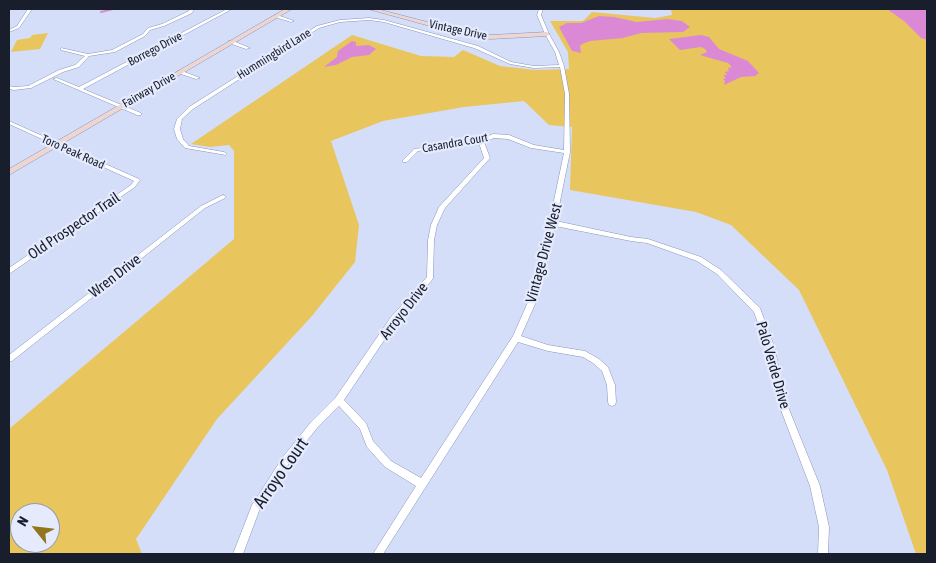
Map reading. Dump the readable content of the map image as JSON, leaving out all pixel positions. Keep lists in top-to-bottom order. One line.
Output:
{"streets":{"street":["Vintage Drive","Borrego Drive","Hummingbird Lane","Fairway Drive","Casandra Court","Toro Peak Road","Old Prospector Trail","Vintage Drive West","Wren Drive","Arroyo Drive","Palo Verde Drive","Arroyo Court"]},"crossings":[["Vintage Drive","Vintage Drive West"],["Hummingbird Lane","Vintage Drive West"],["Fairway Drive","Toro Peak Road"],["Casandra Court","Vintage Drive West"],["Casandra Court","Arroyo Drive"],["Toro Peak Road","Old Prospector Trail"],["Vintage Drive West","Palo Verde Drive"],["Arroyo Drive","Arroyo Court"]],"north":"top left"}
